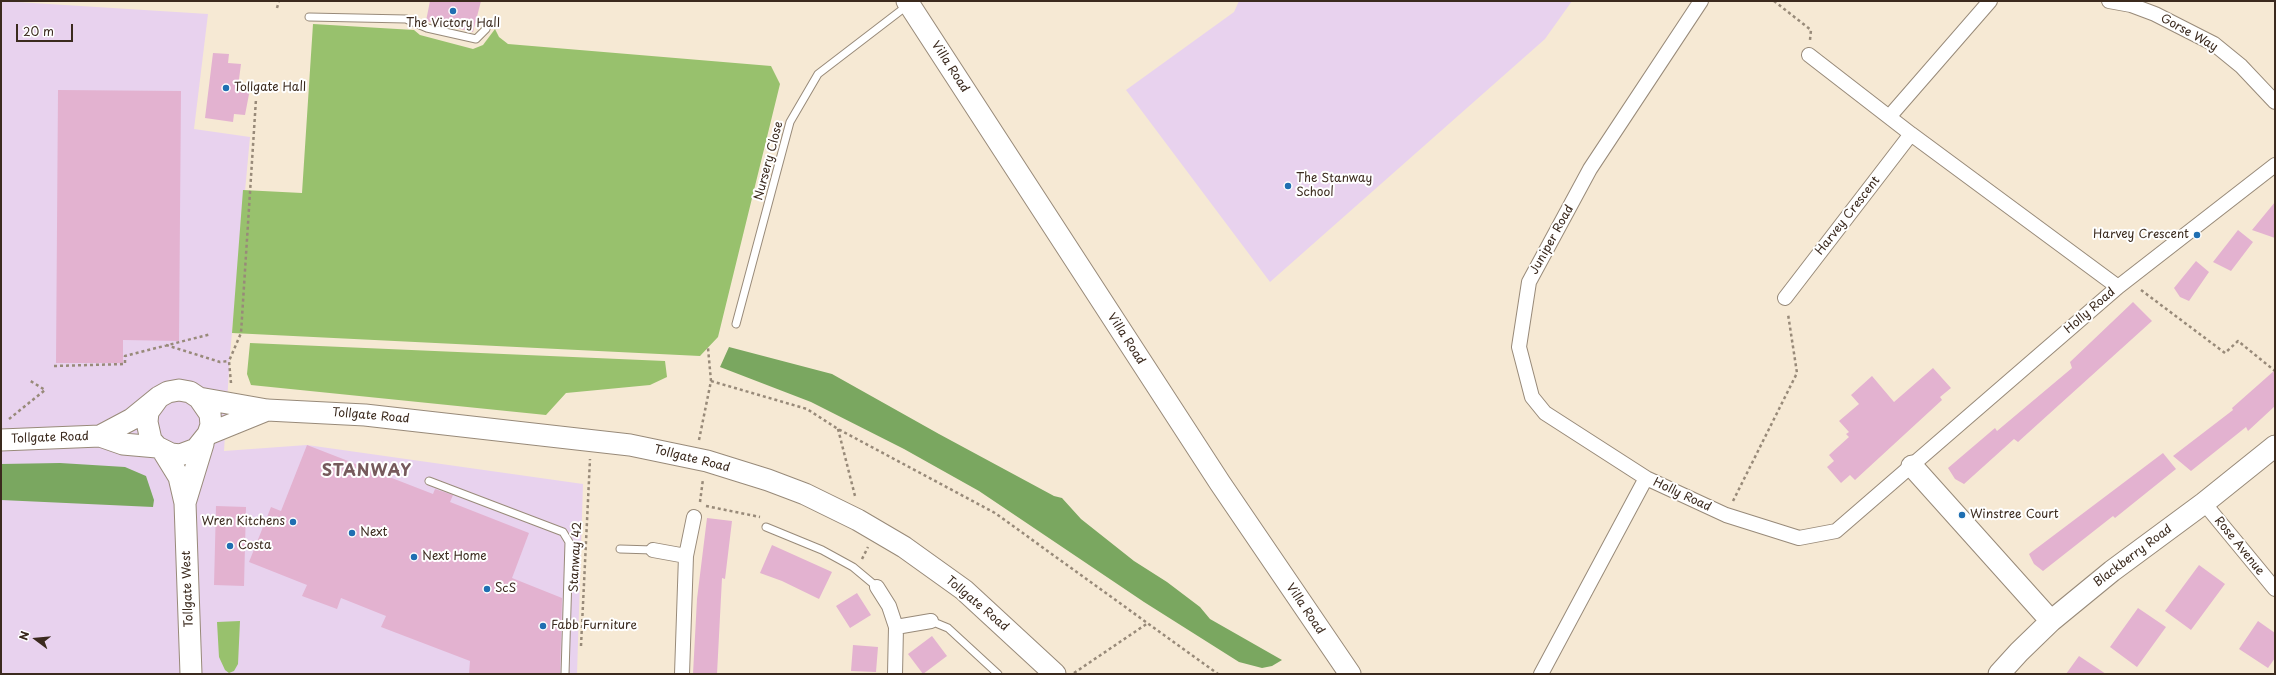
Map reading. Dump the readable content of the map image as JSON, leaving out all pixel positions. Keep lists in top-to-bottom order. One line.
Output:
{"streets":{"street":["Gorse Way","Villa Road","Harvey Crescent","Juniper Road","Holly Road","Tollgate Road","Rose Avenue","Blackberry Road","Tollgate West"],"lane":["Nursery Close"],"path":["Stanway 42"]},"crossings":[["Villa Road","Nursery Close"],["Juniper Road","Holly Road"],["Tollgate Road","Stanway 42"],["Tollgate Road","Tollgate West"],["Rose Avenue","Blackberry Road"]],"districts":["STANWAY"],"places":["The Victory Hall","Tollgate Hall","The Stanway School","Harvey Crescent","Winstree Court","Wren Kitchens","Next","Costa","Next Home","ScS","Fabb Furniture"],"scale_bar":"20 m","north":"left"}
